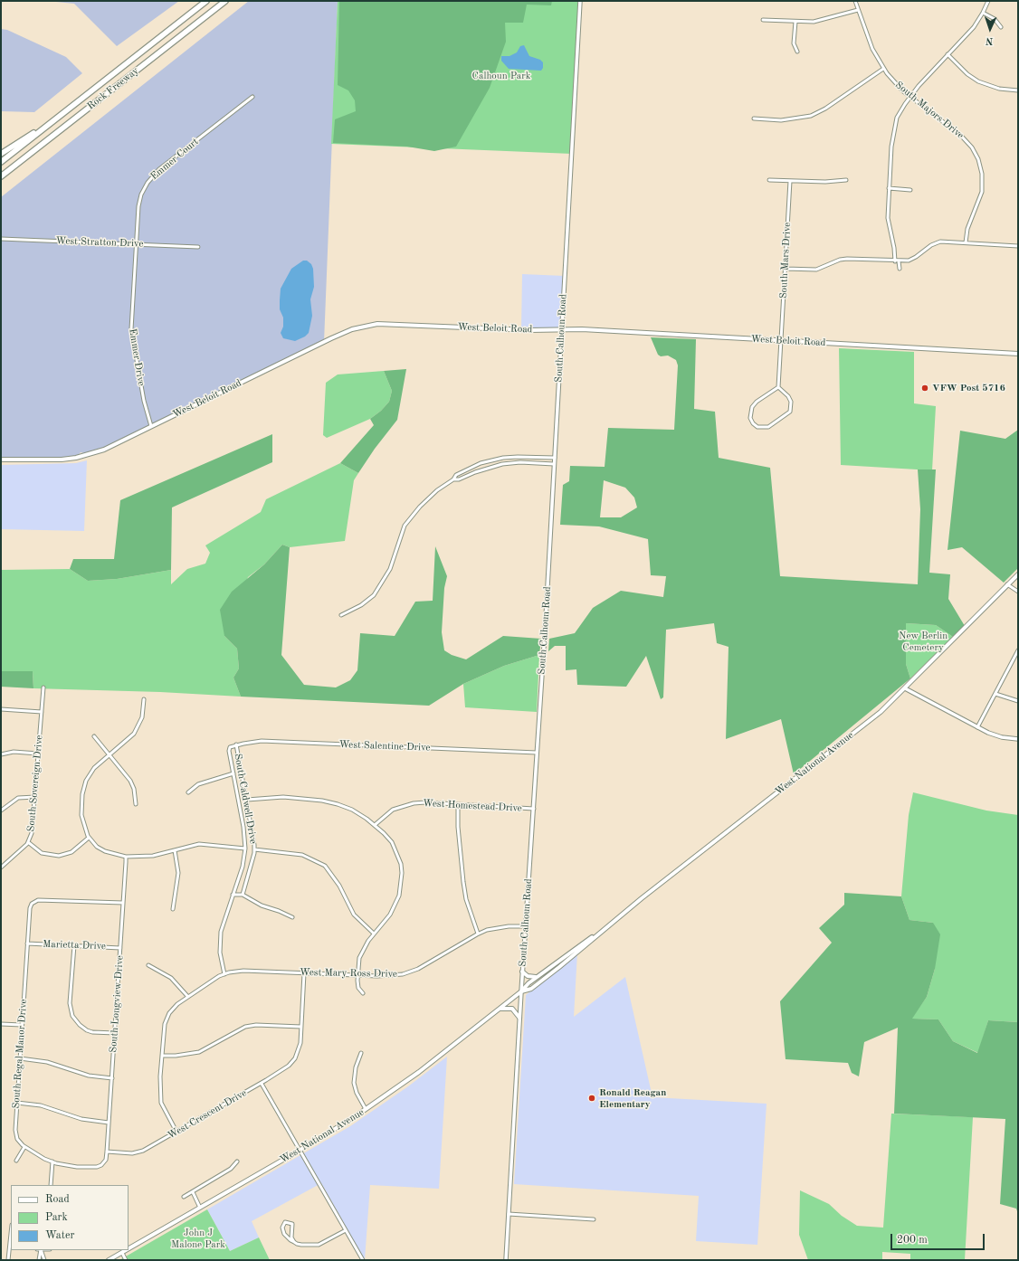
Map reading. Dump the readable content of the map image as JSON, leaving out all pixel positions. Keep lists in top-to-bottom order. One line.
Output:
{"streets":{"highway":["Rock Freeway"],"main road":["West Beloit Road","West National Avenue"],"street":["South Majors Drive","Emmer Court","West Stratton Drive","South Mars Drive","South Calhoun Road","Emmer Drive","West Salentine Drive","South Sovereign Drive","South Caldwell Drive","West Homestead Drive","Marietta Drive","West Mary Ross Drive","South Longview Drive","South Regal Manor Drive","West Crescent Drive"]},"crossings":[["Emmer Court","West Stratton Drive"],["Emmer Court","Emmer Drive"],["West Stratton Drive","Emmer Drive"],["South Mars Drive","West Beloit Road"],["West Beloit Road","South Calhoun Road"],["West Beloit Road","Emmer Drive"],["South Calhoun Road","West Salentine Drive"],["South Calhoun Road","West National Avenue"],["South Calhoun Road","West Homestead Drive"],["South Calhoun Road","West Mary Ross Drive"],["West Salentine Drive","South Caldwell Drive"],["South Caldwell Drive","West Mary Ross Drive"],["Marietta Drive","South Longview Drive"],["Marietta Drive","South Regal Manor Drive"],["West Mary Ross Drive","West Crescent Drive"],["South Longview Drive","South Regal Manor Drive"],["South Longview Drive","West Crescent Drive"]],"parks":["Calhoun Park","New Berlin Cemetery","John J Malone Park"],"places":["VFW Post 5716","Ronald Reagan Elementary"],"legend":["Road","Park","Water"],"scale_bar":"200 m","north":"bottom"}
